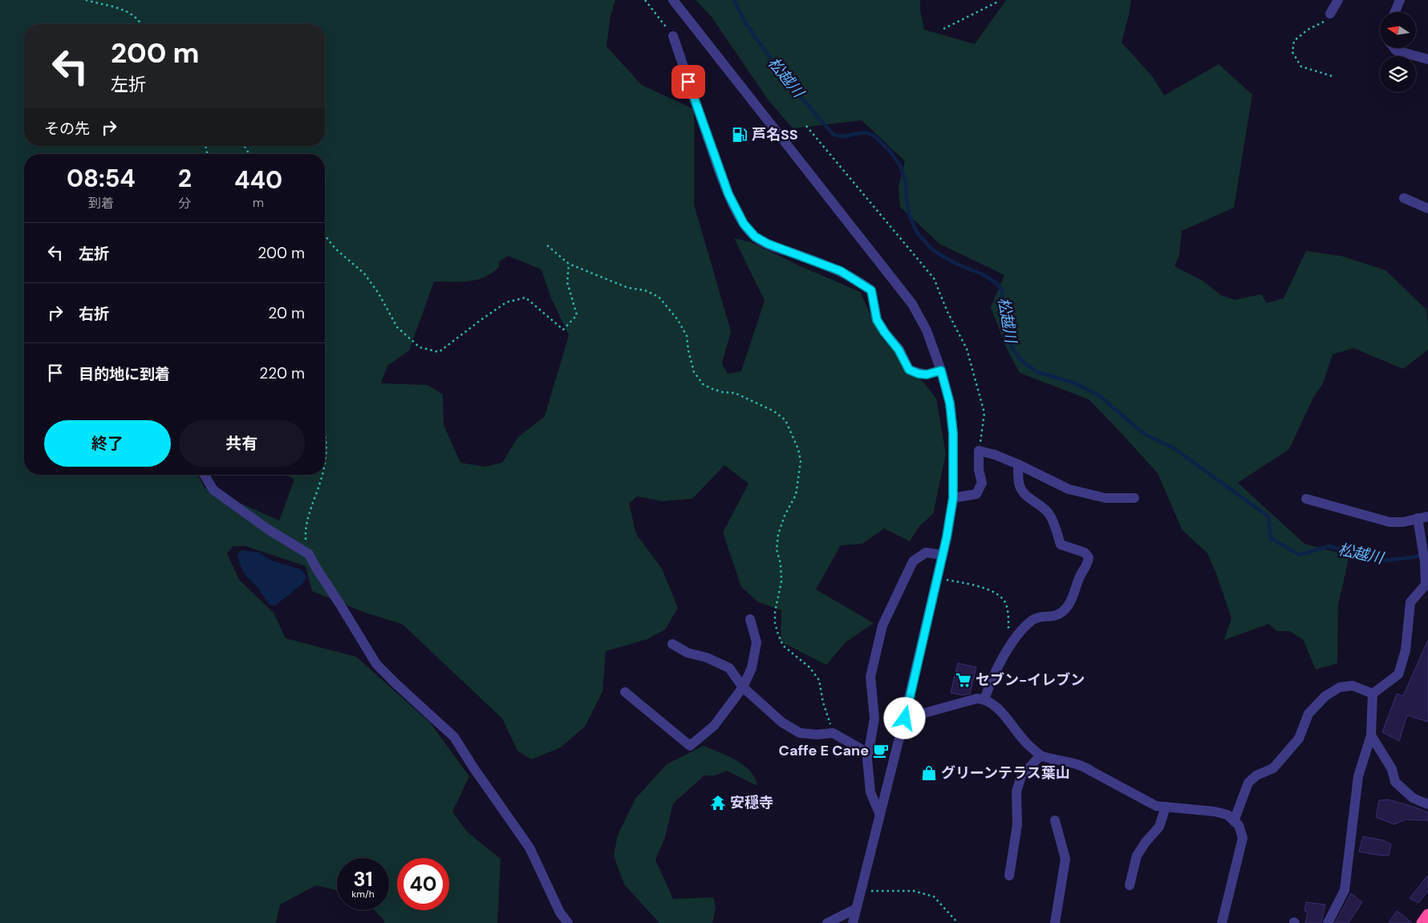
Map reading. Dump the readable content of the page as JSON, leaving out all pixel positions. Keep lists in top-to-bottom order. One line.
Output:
{"water":["松越川"],"places":{"fuel station":["芦名SS"],"supermarket":["セブン-イレブン"],"cafe":["Caffe E Cane"],"shop":["グリーンテラス葉山"],"temple":["安穏寺"]},"north":"left","page":{"turn":["200 m","左折"],"then":"その先","eta":["08:54","到着","2","分","440","m"],"list":[{"name":"左折","value":"200 m"},{"name":"右折","value":"20 m"},{"name":"目的地に到着","value":"220 m"}],"buttons":["終了","共有"],"speed":"31 km/h","limit":"40"}}
